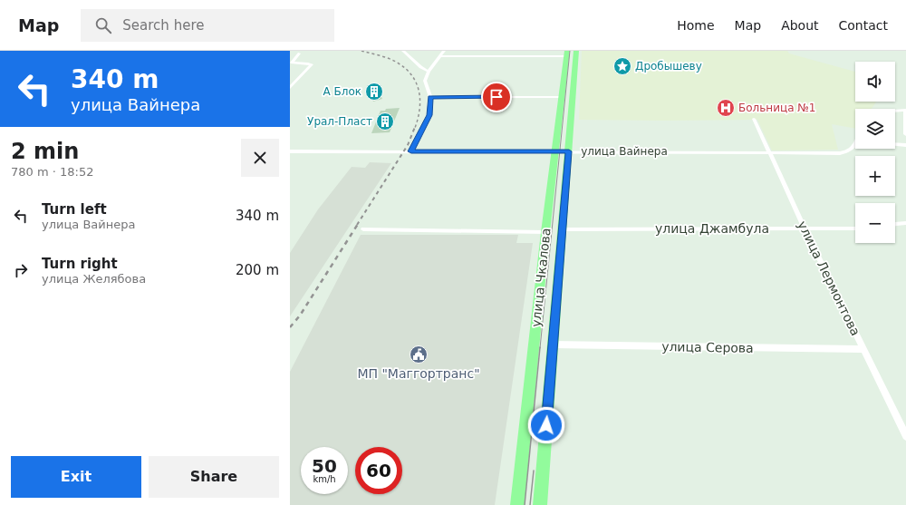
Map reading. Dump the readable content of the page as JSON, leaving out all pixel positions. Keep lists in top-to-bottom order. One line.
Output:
{"streets":{"main road":["улица Чкалова"],"street":["улица Вайнера","улица Джамбула","улица Лермонтова","улица Серова"]},"crossings":[["улица Вайнера","улица Чкалова"],["улица Вайнера","улица Лермонтова"],["улица Джамбула","улица Чкалова"],["улица Джамбула","улица Лермонтова"],["улица Чкалова","улица Серова"],["улица Лермонтова","улица Серова"]],"places":{"place":["Дробышеву"],"building":["А Блок","Урал-Пласт"],"hospital":["Больница №1"],"public building":["МП \"Маггортранс\""]},"page":{"header":"Map","search":"Search here","nav":["Home","Map","About","Contact"],"turn":["340 m","улица Вайнера"],"map_buttons":["+","−"],"heading":["2 min","780 m · 18:52"],"list":[{"name":"Turn left","note":"улица Вайнера","value":"340 m"},{"name":"Turn right","note":"улица Желябова","value":"200 m"}],"speed":"50 km/h","limit":"60","buttons":["Exit","Share"]}}
